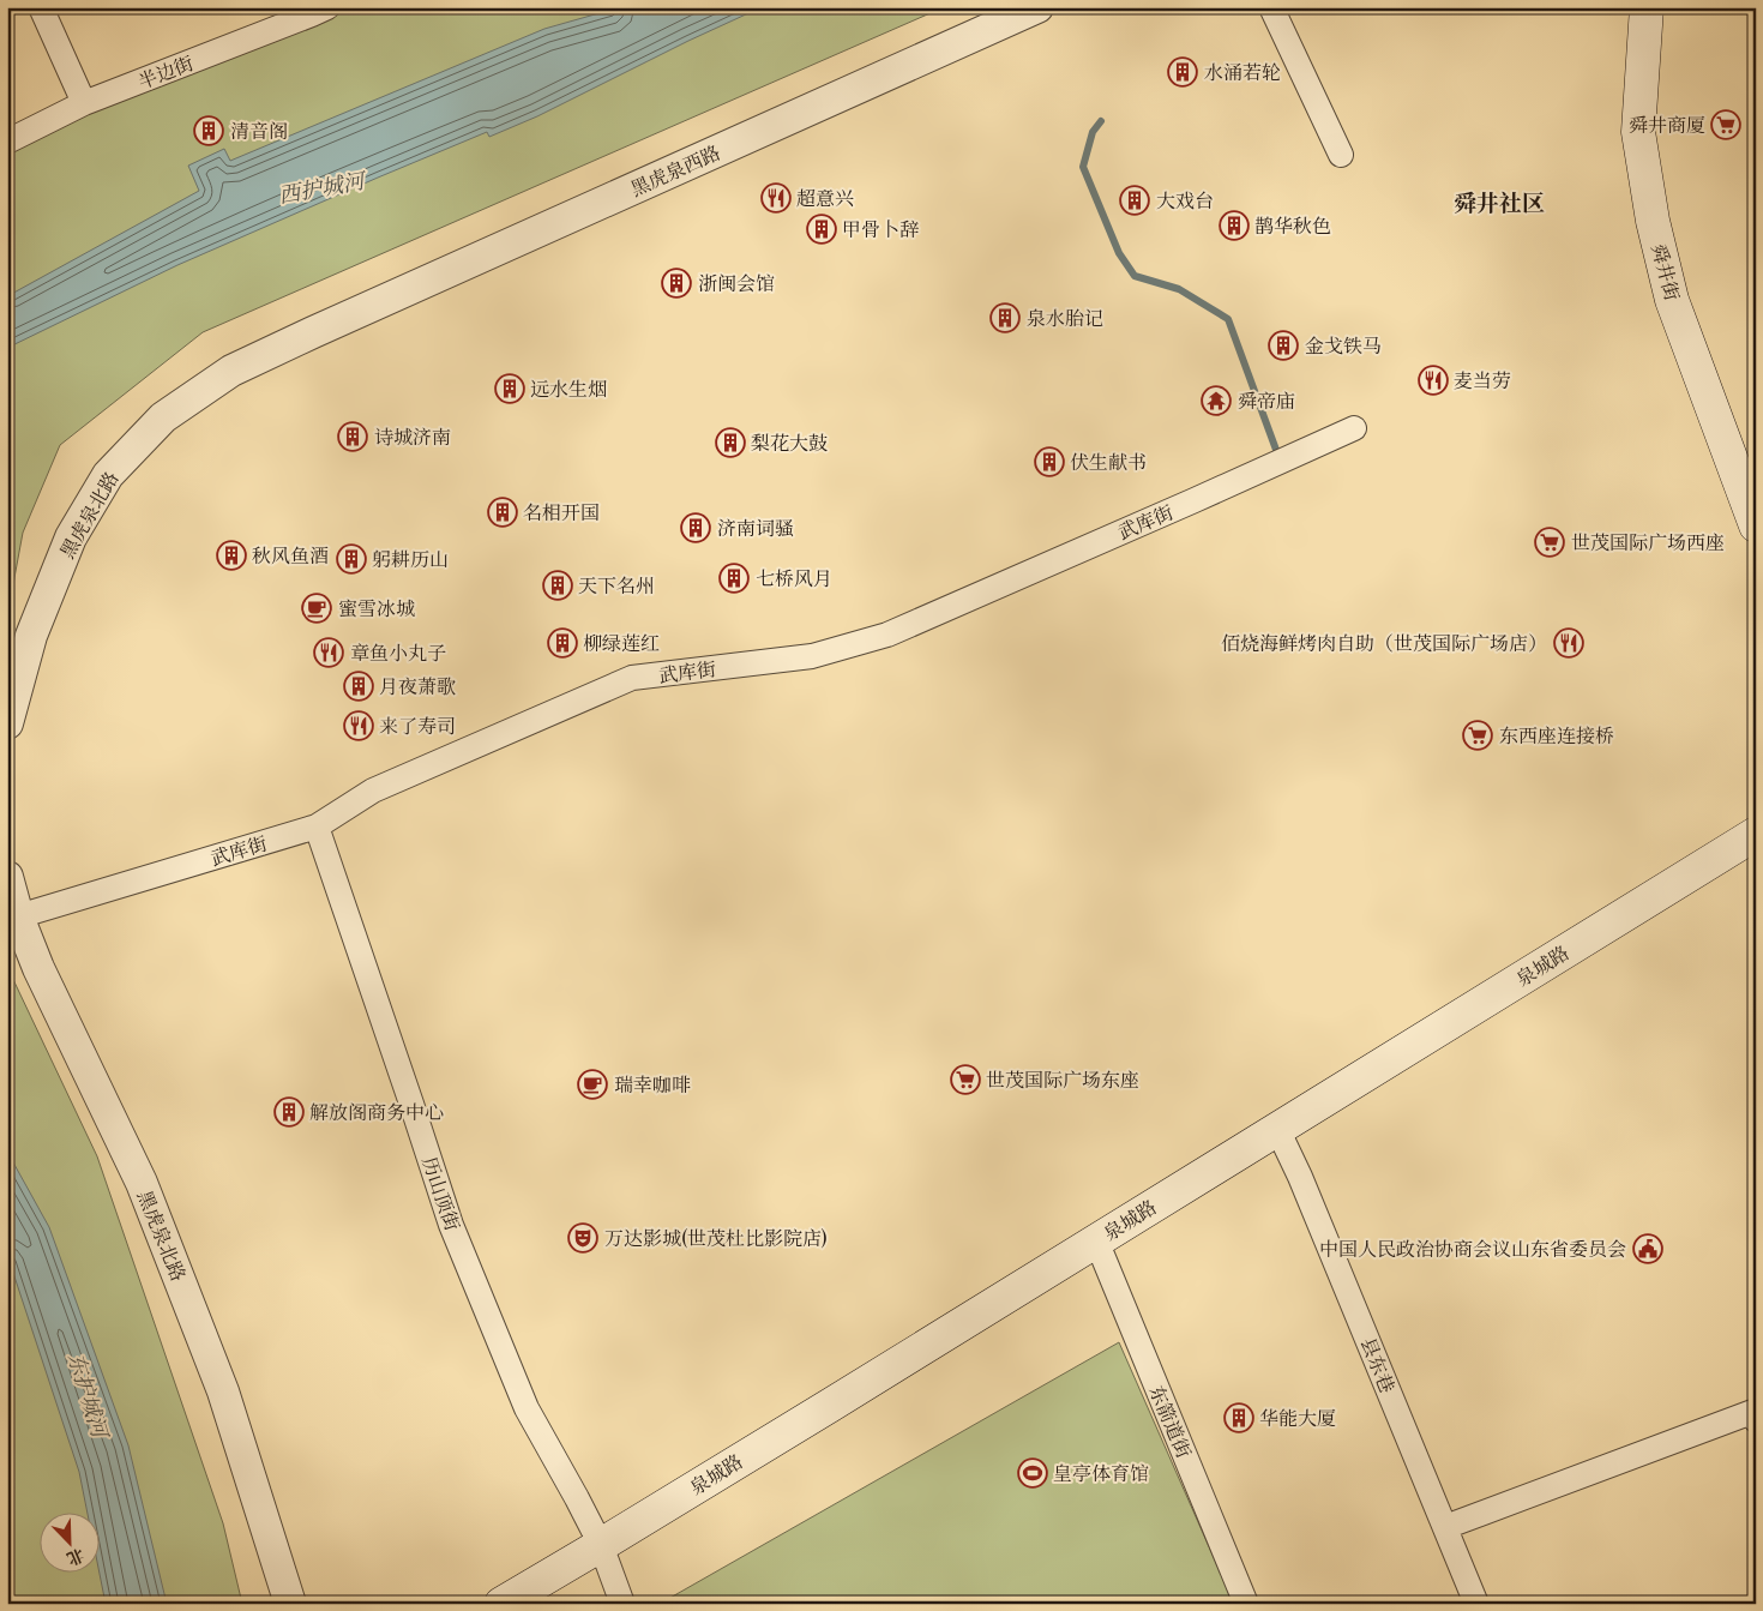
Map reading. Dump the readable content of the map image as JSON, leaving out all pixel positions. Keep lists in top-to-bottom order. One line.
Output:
{"streets":{"main road":["舜井街","泉城路"],"street":["半边街","黑虎泉西路","黑虎泉北路","武库街","历山顶街","县东巷","东箭道街"]},"crossings":[["黑虎泉西路","黑虎泉北路"],["黑虎泉北路","武库街"],["武库街","历山顶街"],["泉城路","历山顶街"],["泉城路","县东巷"],["泉城路","东箭道街"]],"districts":["舜井社区"],"water":["西护城河","东护城河"],"places":{"building":["水涌若轮","清音阁","大戏台","鹊华秋色","甲骨卜辞","浙闽会馆","泉水胎记","金戈铁马","远水生烟","诗城济南","梨花大鼓","伏生献书","名相开国","济南词骚","秋风鱼酒","躬耕历山","七桥风月","天下名州","柳绿莲红","月夜萧歌","解放阁商务中心","华能大厦"],"supermarket":["舜井商厦","世茂国际广场西座","东西座连接桥","世茂国际广场东座"],"restaurant":["超意兴","麦当劳","佰烧海鲜烤肉自助（世茂国际广场店）","章鱼小丸子","来了寿司"],"temple":["舜帝庙"],"cafe":["蜜雪冰城","瑞幸咖啡"],"theatre":["万达影城(世茂杜比影院店)"],"public building":["中国人民政治协商会议山东省委员会"],"sports":["皇亭体育馆"]},"north":"bottom right"}
